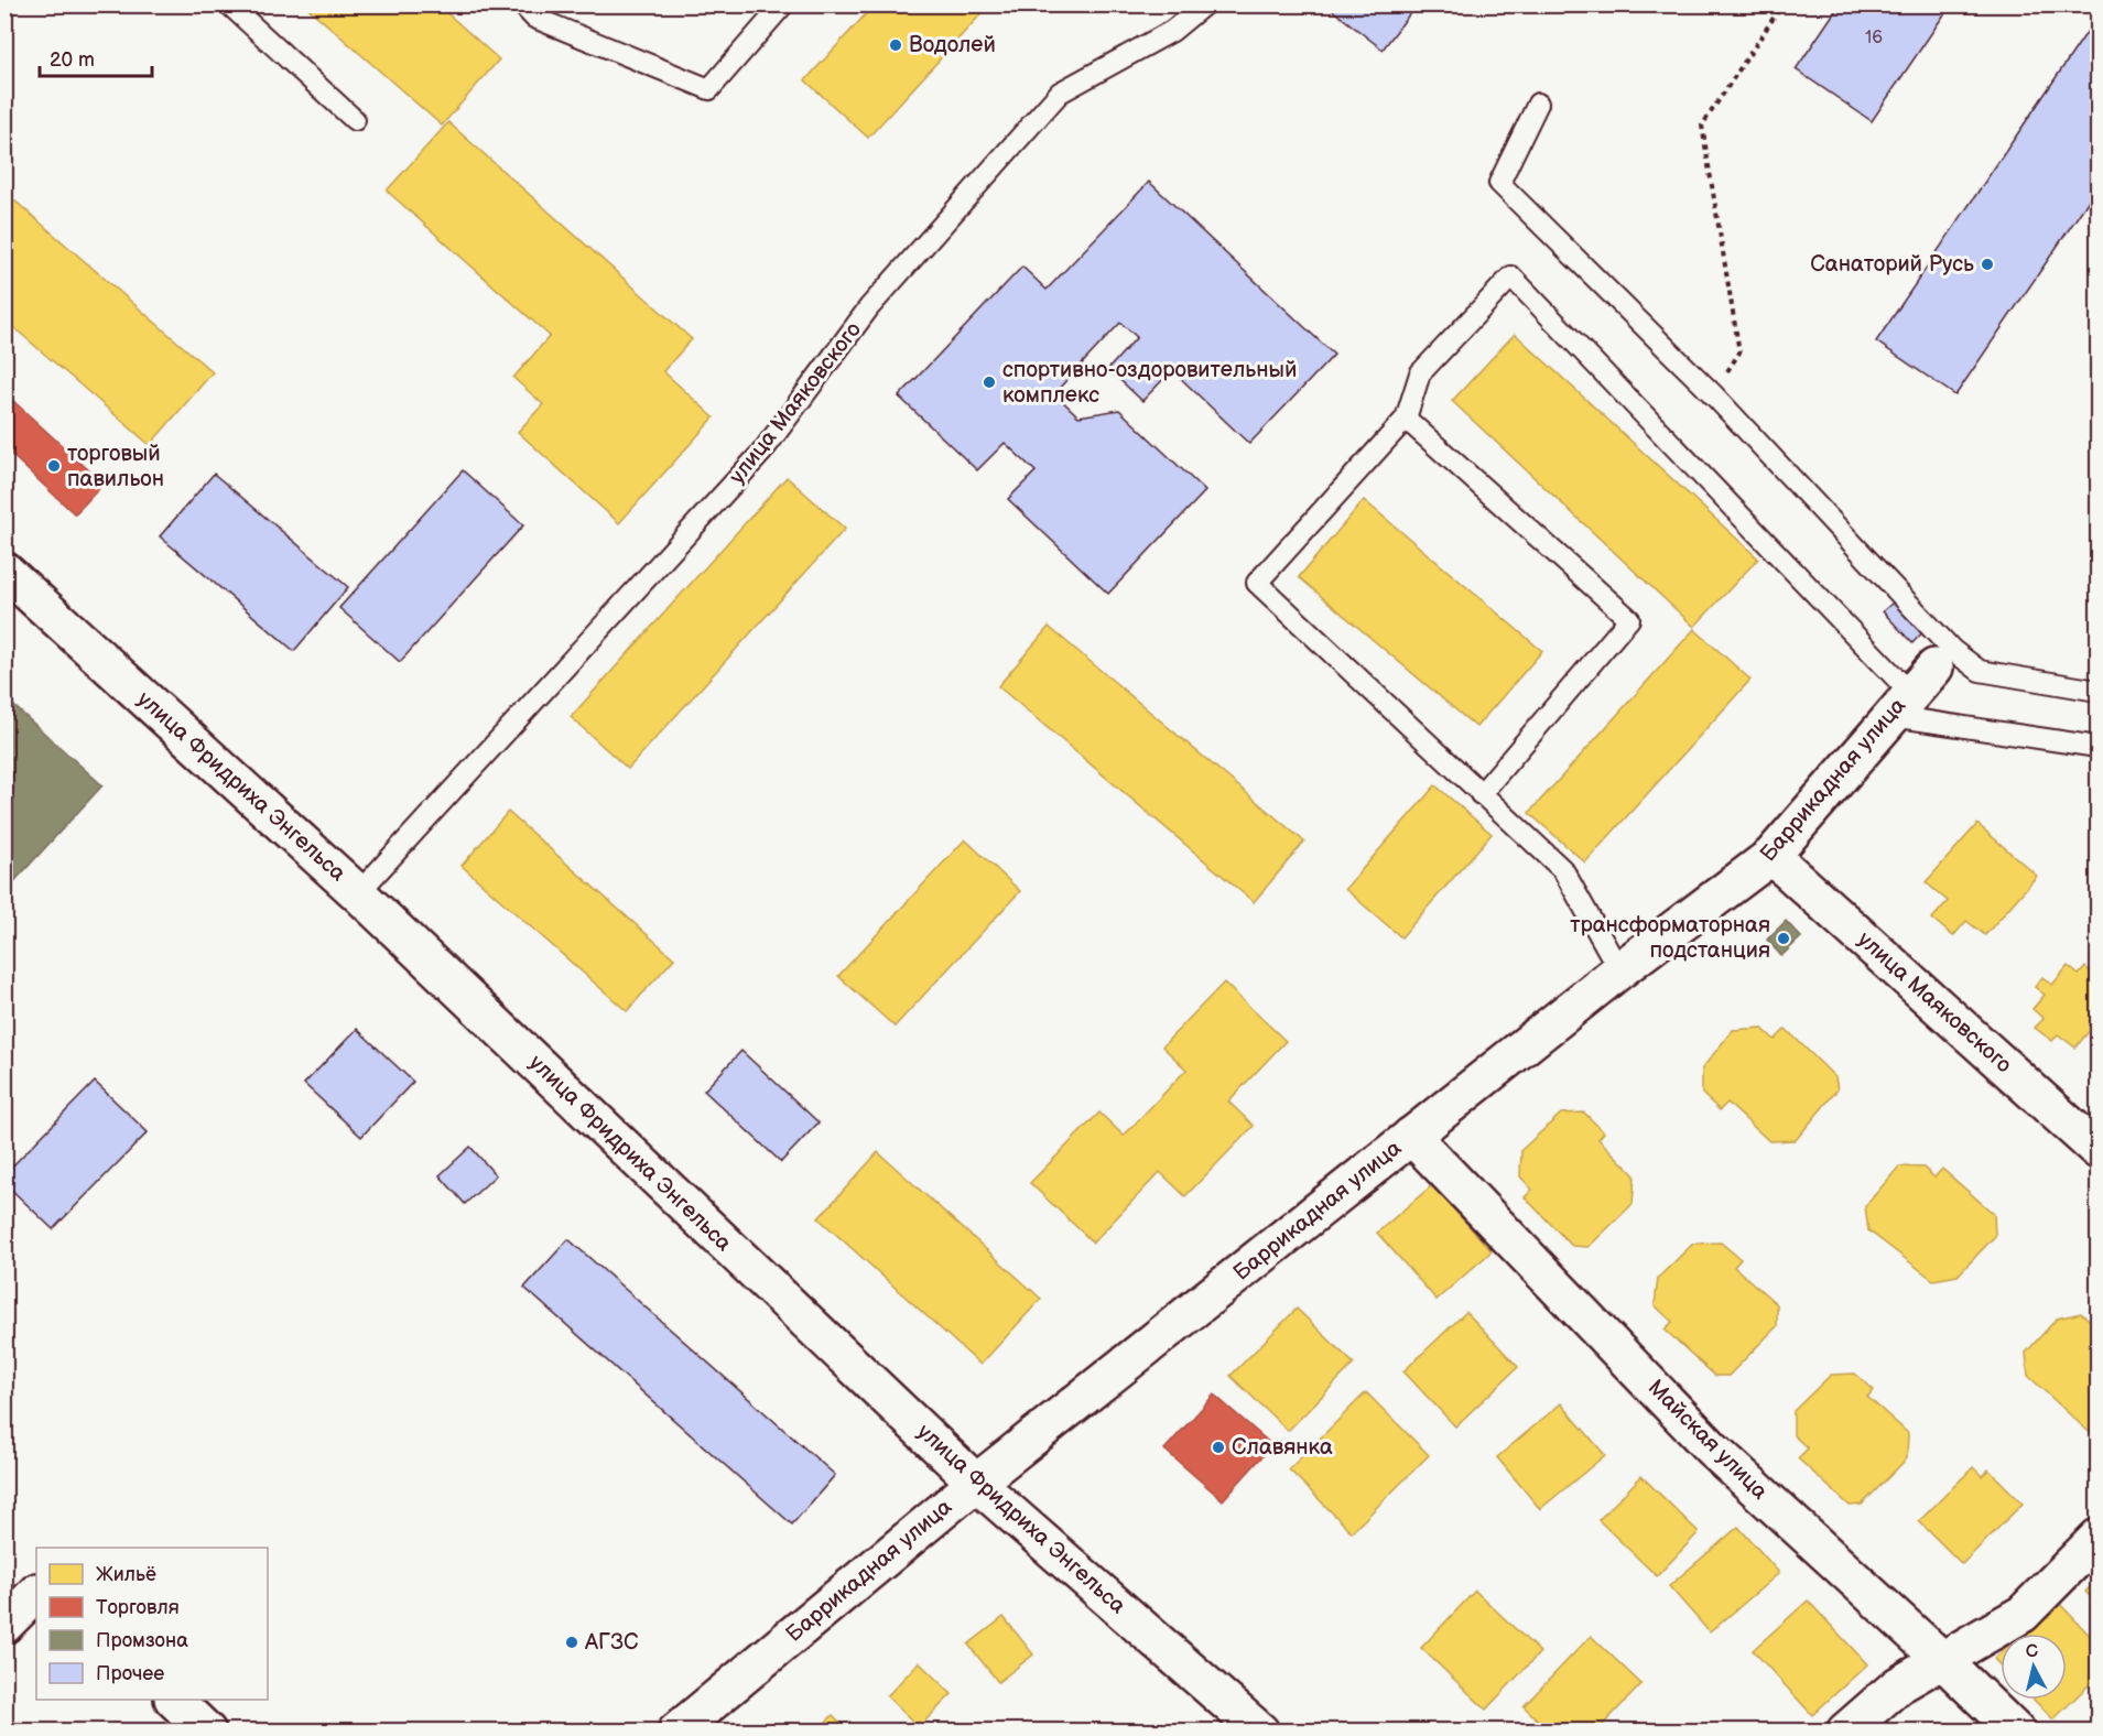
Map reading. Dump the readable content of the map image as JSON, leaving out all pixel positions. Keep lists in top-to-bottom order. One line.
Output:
{"streets":{"street":["улица Маяковского","Баррикадная улица","улица Фридриха Энгельса","Майская улица"]},"crossings":[["улица Маяковского","Баррикадная улица"],["улица Маяковского","улица Фридриха Энгельса"],["Баррикадная улица","улица Фридриха Энгельса"],["Баррикадная улица","Майская улица"]],"places":["Водолей","Санаторий Русь","спортивно-оздоровительный комплекс","торговый павильон","трансформаторная подстанция","Славянка","АГЗС"],"house_numbers":["16"],"legend":["Жильё","Торговля","Промзона","Прочее"],"scale_bar":"20 m","north":"top"}
